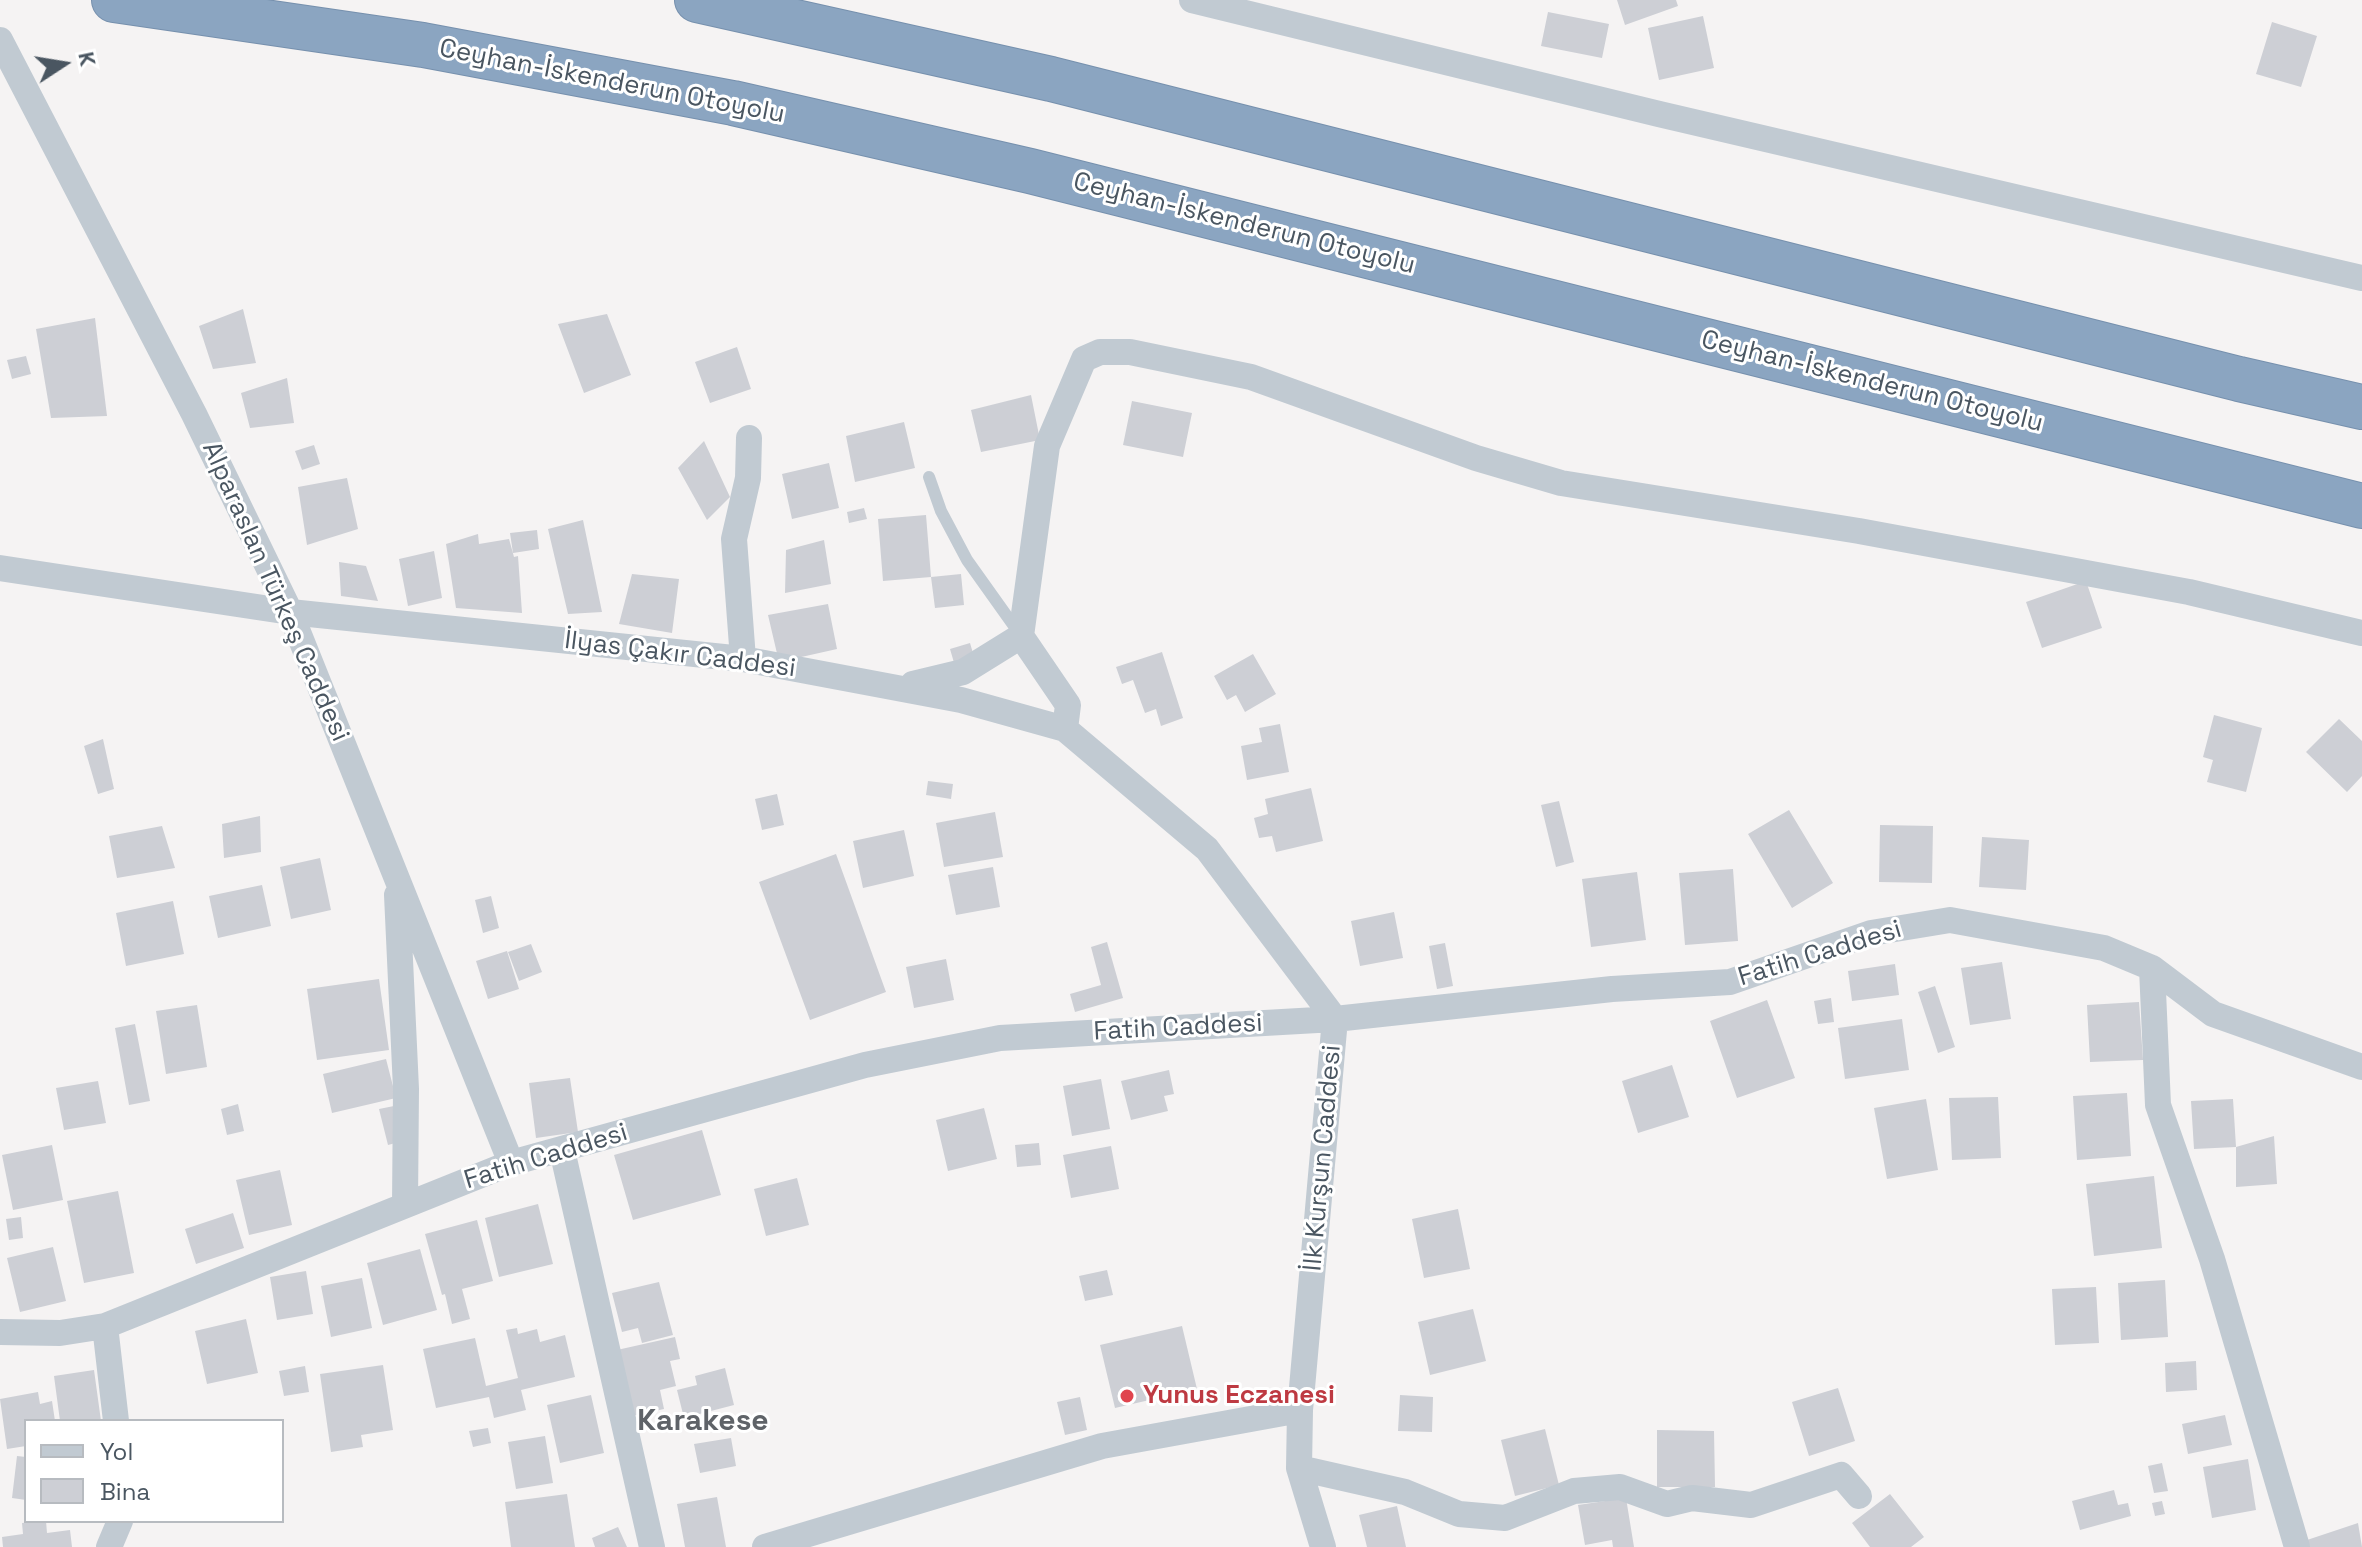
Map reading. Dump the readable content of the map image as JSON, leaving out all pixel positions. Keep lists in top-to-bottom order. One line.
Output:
{"streets":{"highway":["Ceyhan-İskenderun Otoyolu"],"street":["Alparaslan Türkeş Caddesi","İlyas Çakır Caddesi","Fatih Caddesi","İlk Kurşun Caddesi"]},"crossings":[["Alparaslan Türkeş Caddesi","İlyas Çakır Caddesi"],["Alparaslan Türkeş Caddesi","Fatih Caddesi"],["İlyas Çakır Caddesi","İlk Kurşun Caddesi"],["Fatih Caddesi","İlk Kurşun Caddesi"]],"districts":["Karakese"],"places":["Yunus Eczanesi"],"legend":["Yol","Bina"],"north":"right"}
